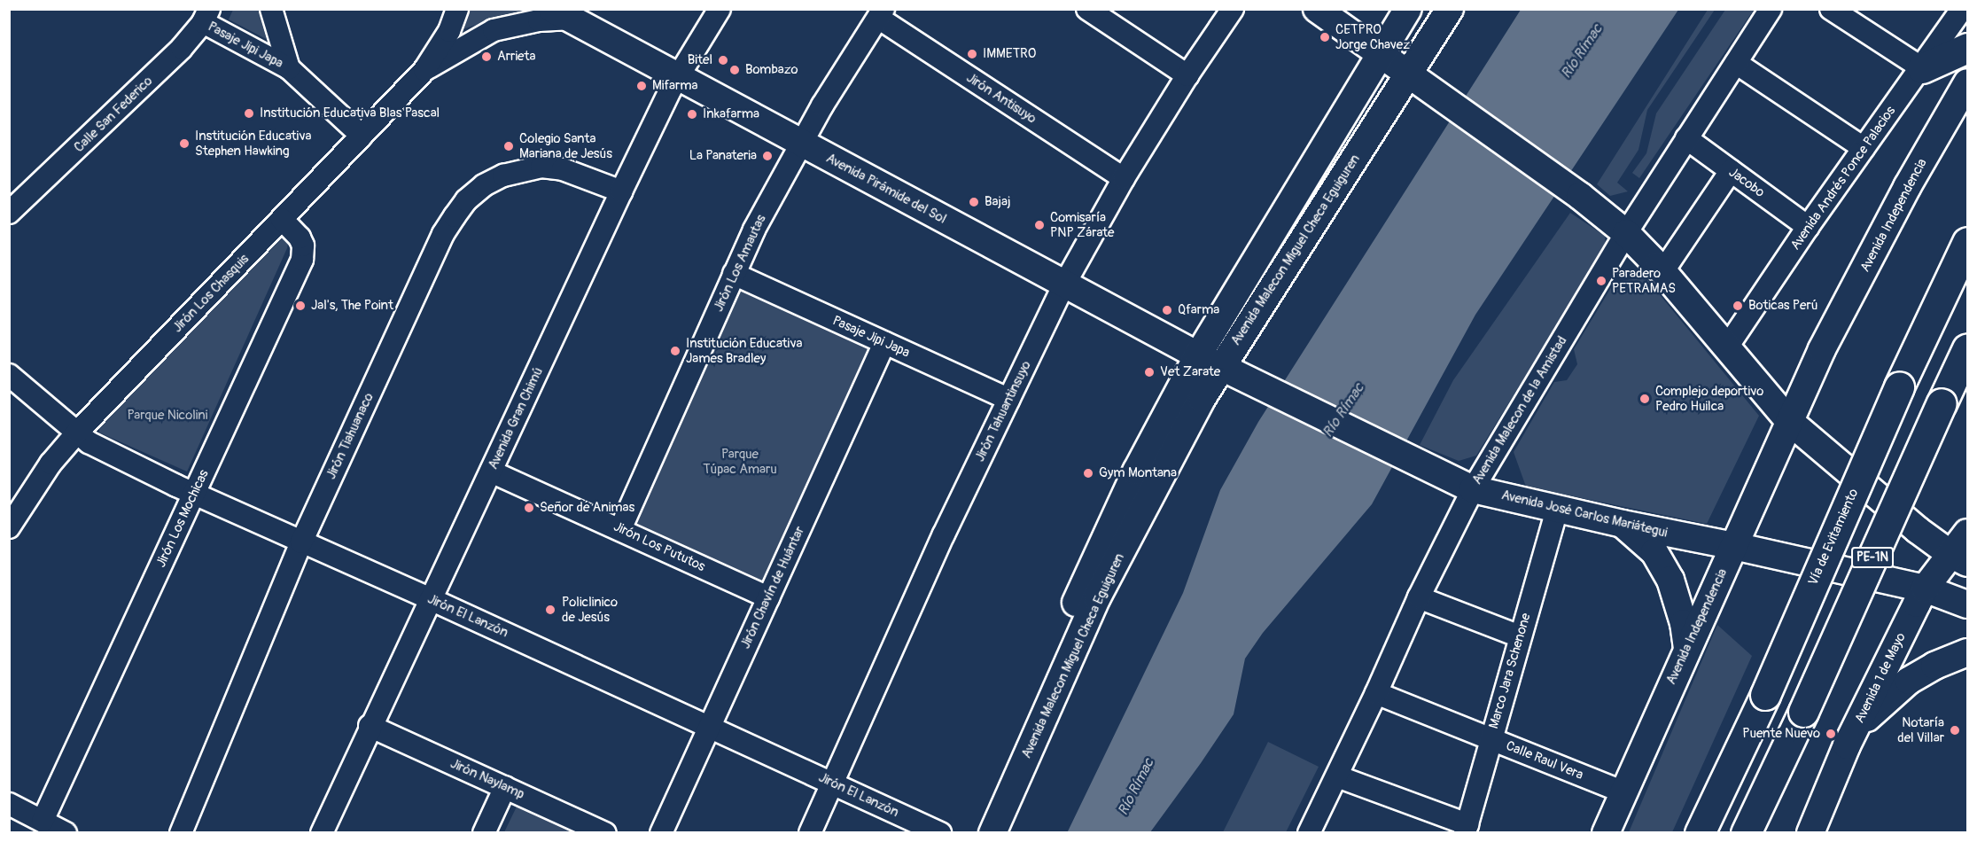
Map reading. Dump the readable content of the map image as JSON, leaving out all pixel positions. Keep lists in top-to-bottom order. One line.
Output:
{"streets":{"highway":["Vía de Evitamiento","PE-1N"],"main road":["Avenida Pirámide del Sol","Avenida Independencia","Avenida Malecon Miguel Checa Eguiguren","Avenida José Carlos Mariátegui","Avenida 1 de Mayo"],"street":["Pasaje Jipi Japa","Jirón Antisuyo","Calle San Federico","Avenida Andrés Ponce Palacios","Jacobo","Jirón Los Amautas","Jirón Los Chasquis","Avenida Malecon de la Amistad","Jirón Tahuantinsuyo","Avenida Gran Chimú","Jirón Tiahuanaco","Jirón Los Mochicas","Jirón Los Pututos","Jirón Chavín de Huántar","Jirón El Lanzón","Marco Jara Schenone","Calle Raul Vera","Jirón Naylamp"]},"crossings":[["Pasaje Jipi Japa","Calle San Federico"],["Pasaje Jipi Japa","Jirón Los Amautas"],["Pasaje Jipi Japa","Jirón Los Chasquis"],["Pasaje Jipi Japa","Jirón Tahuantinsuyo"],["Pasaje Jipi Japa","Jirón Chavín de Huántar"],["Jirón Antisuyo","Jirón Los Amautas"],["Jirón Antisuyo","Jirón Tahuantinsuyo"],["Avenida Andrés Ponce Palacios","Jacobo"],["Jacobo","Avenida Malecon de la Amistad"],["Avenida Pirámide del Sol","Avenida Malecon Miguel Checa Eguiguren"],["Avenida Pirámide del Sol","Jirón Los Amautas"],["Avenida Pirámide del Sol","Jirón Los Chasquis"],["Avenida Pirámide del Sol","Jirón Tahuantinsuyo"],["Avenida Pirámide del Sol","Avenida Gran Chimú"],["Avenida Pirámide del Sol","Avenida José Carlos Mariátegui"],["Avenida Independencia","Avenida José Carlos Mariátegui"],["Avenida Independencia","Calle Raul Vera"],["Avenida Malecon Miguel Checa Eguiguren","Avenida José Carlos Mariátegui"],["Jirón Los Amautas","Jirón Los Pututos"],["Jirón Los Chasquis","Jirón Los Mochicas"],["Jirón Los Chasquis","Jirón El Lanzón"],["Avenida Malecon de la Amistad","Avenida José Carlos Mariátegui"],["Avenida Malecon de la Amistad","Calle Raul Vera"],["Jirón Tahuantinsuyo","Jirón El Lanzón"],["Avenida Gran Chimú","Jirón Tiahuanaco"],["Avenida Gran Chimú","Jirón Los Pututos"],["Avenida Gran Chimú","Jirón El Lanzón"],["Avenida Gran Chimú","Jirón Naylamp"],["Jirón Tiahuanaco","Jirón El Lanzón"],["Avenida José Carlos Mariátegui","Marco Jara Schenone"],["Avenida José Carlos Mariátegui","Avenida 1 de Mayo"],["Jirón Los Mochicas","Jirón El Lanzón"],["Jirón Los Pututos","Jirón Chavín de Huántar"],["Jirón Chavín de Huántar","Jirón El Lanzón"],["Marco Jara Schenone","Calle Raul Vera"]],"water":["Río Rímac"],"parks":["Parque Nicolini","Parque Túpac Amaru"],"places":["CETPRO Jorge Chavez","IMMETRO","Arrieta","Bitel","Bombazo","Mifarma","Institución Educativa Blas Pascal","Inkafarma","Institución Educativa Stephen Hawking","Colegio Santa Mariana de Jesús","La Panateria","Bajaj","Comisaría PNP Zárate","Paradero PETRAMAS","Jal's, The Point","Boticas Perú","Qfarma","Institución Educativa James Bradley","Vet Zarate","Complejo deportivo Pedro Huilca","Gym Montana","Señor de Animas","Policlinico de Jesús","Notaría del Villar","Puente Nuevo"]}
